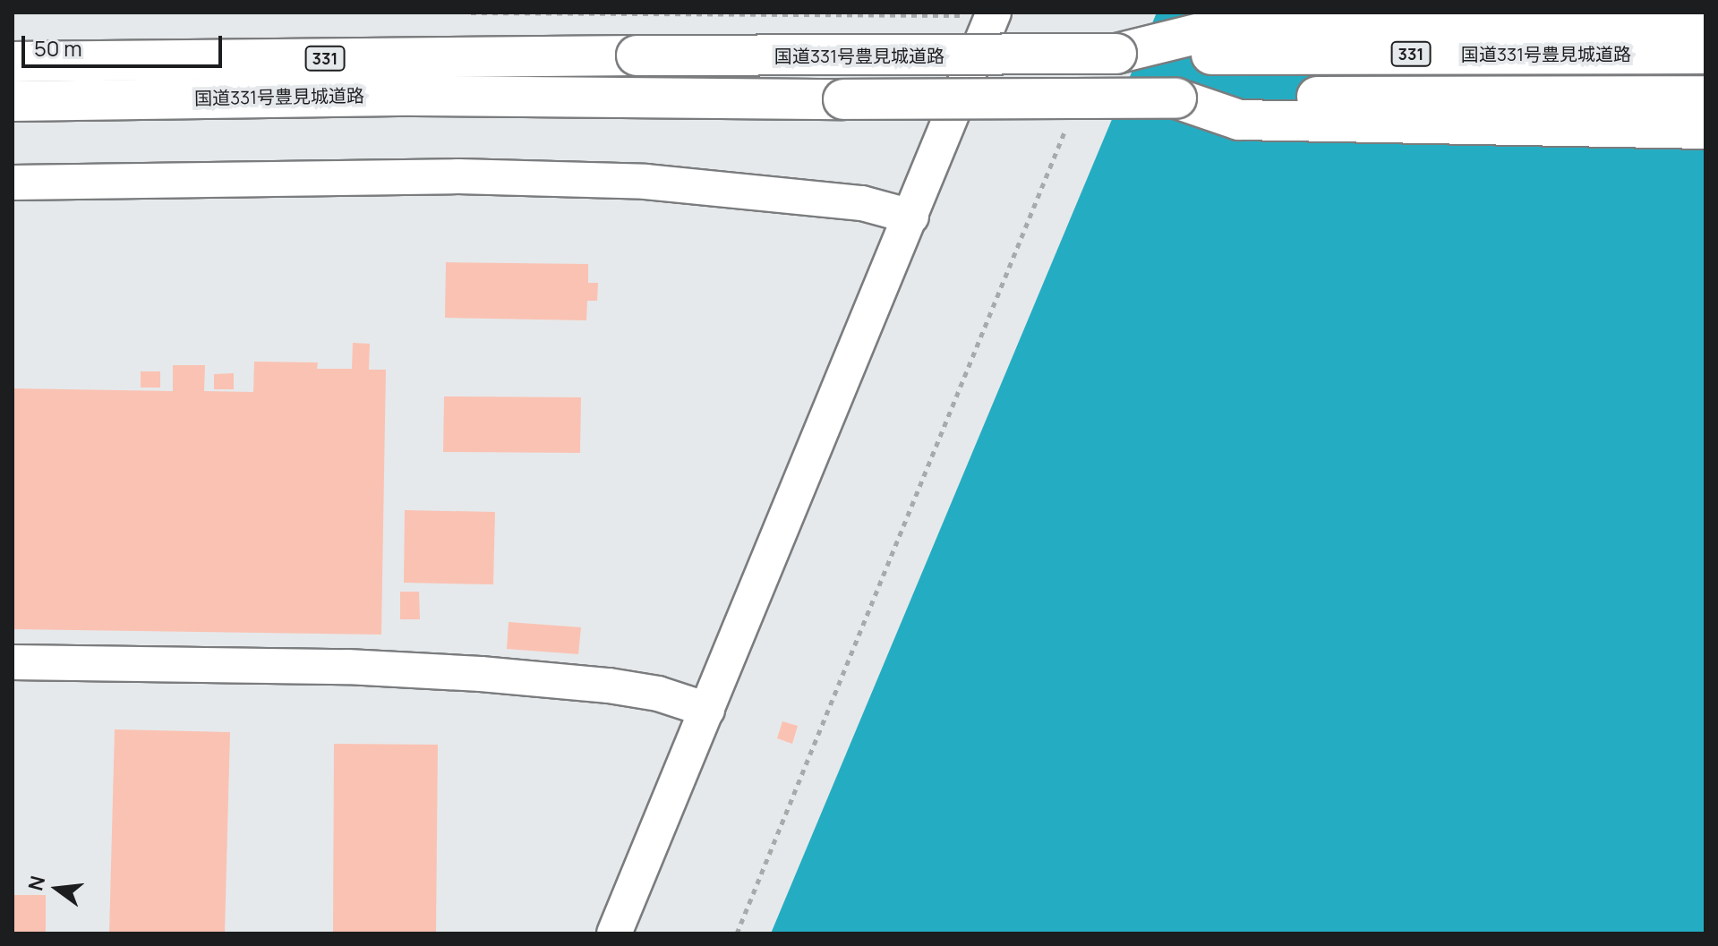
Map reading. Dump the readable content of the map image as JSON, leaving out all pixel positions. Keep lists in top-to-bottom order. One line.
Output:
{"streets":{"highway":["331","国道331号豊見城道路"]},"scale_bar":"50 m","north":"left"}
